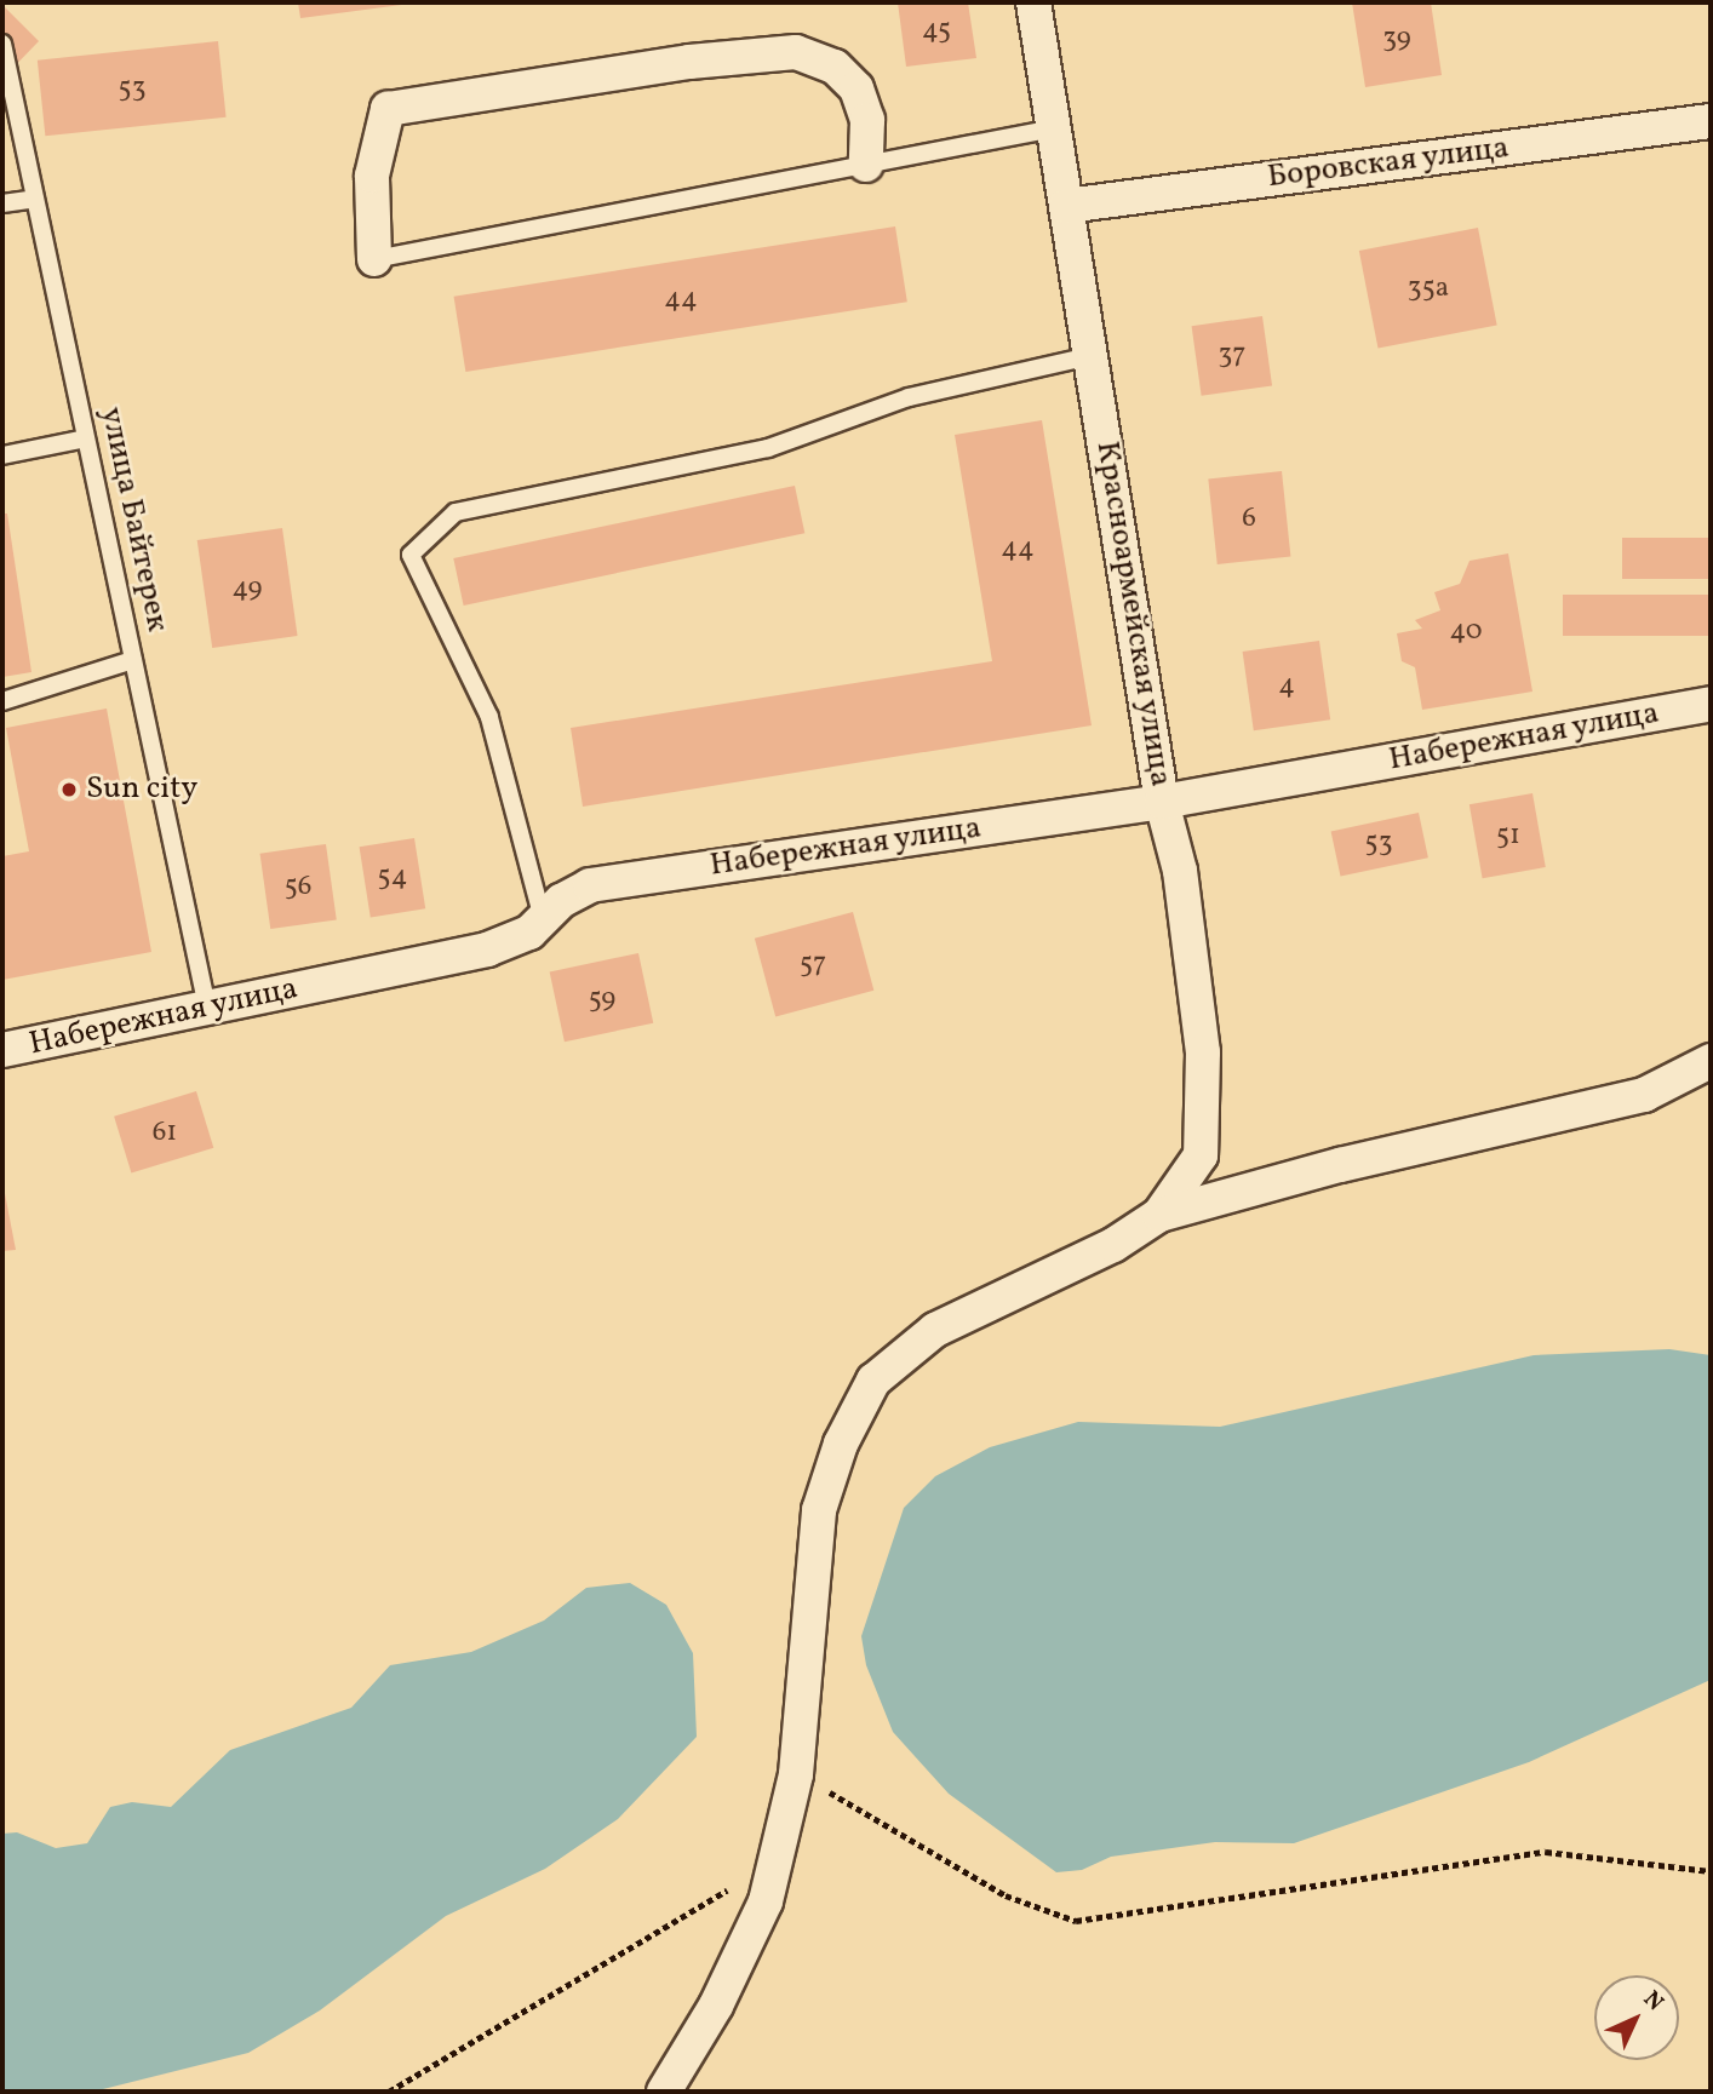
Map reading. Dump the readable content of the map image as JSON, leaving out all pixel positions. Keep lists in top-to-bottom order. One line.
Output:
{"streets":{"street":["Боровская улица","Красноармейская улица","Набережная улица"],"lane":["улица Байтерек"]},"crossings":[["Боровская улица","Красноармейская улица"],["улица Байтерек","Набережная улица"],["Красноармейская улица","Набережная улица"]],"places":["Sun city"],"house_numbers":["45","39","53","35а","44","37","6","44","49","40","4","51","53","54","56","57","59","61"],"north":"top right"}
